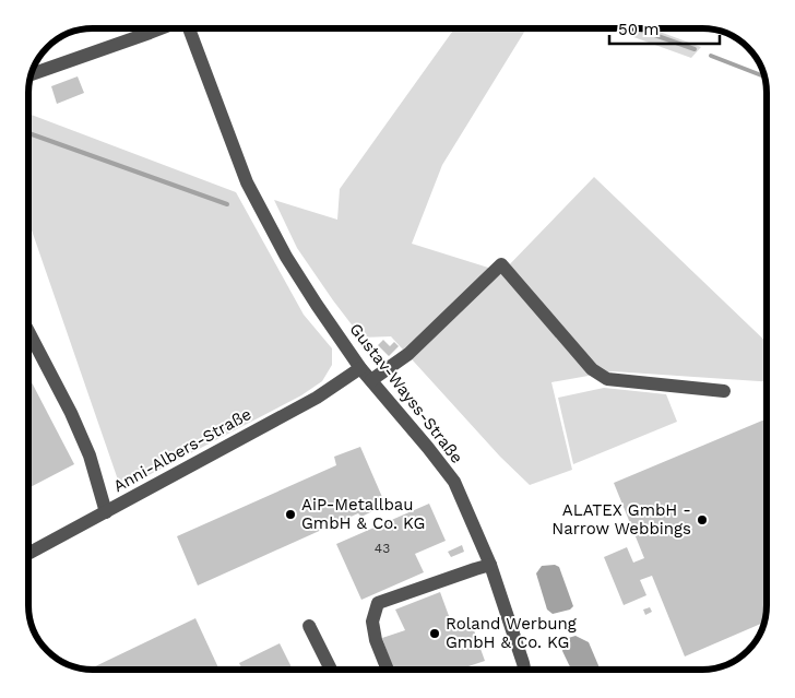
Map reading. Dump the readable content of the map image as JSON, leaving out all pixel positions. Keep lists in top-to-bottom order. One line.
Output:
{"streets":{"street":["Gustav-Wayss-Straße","Anni-Albers-Straße"]},"crossings":[["Gustav-Wayss-Straße","Anni-Albers-Straße"]],"places":["AiP-Metallbau GmbH & Co. KG","ALATEX GmbH - Narrow Webbings","Roland Werbung GmbH & Co. KG"],"house_numbers":["43"],"scale_bar":"50 m"}
